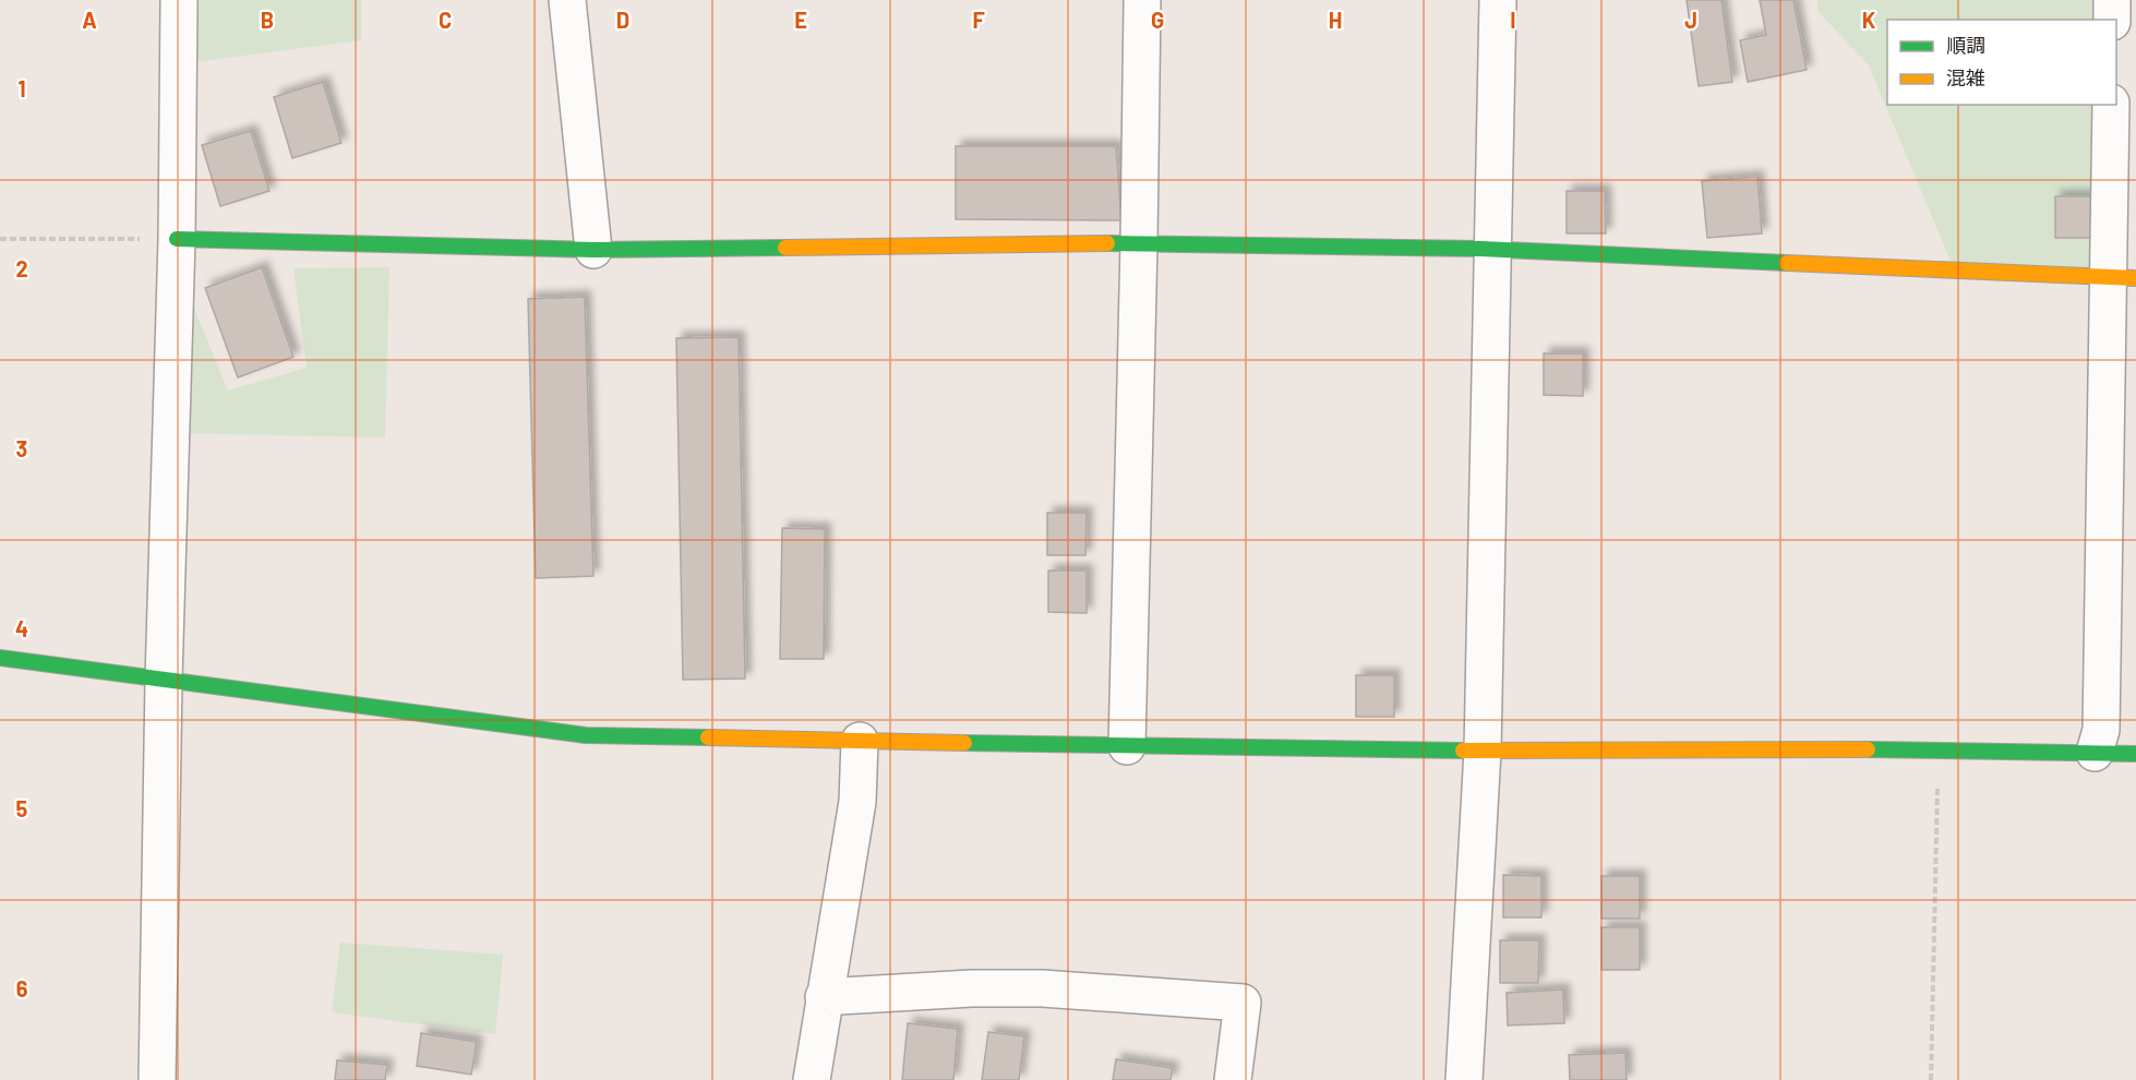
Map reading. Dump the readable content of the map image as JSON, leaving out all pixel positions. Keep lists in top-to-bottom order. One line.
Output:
{"legend":["順調","混雑"],"grid":{"columns":["A","B","C","D","E","F","G","H","I","J","K"],"rows":["1","2","3","4","5","6"]}}
